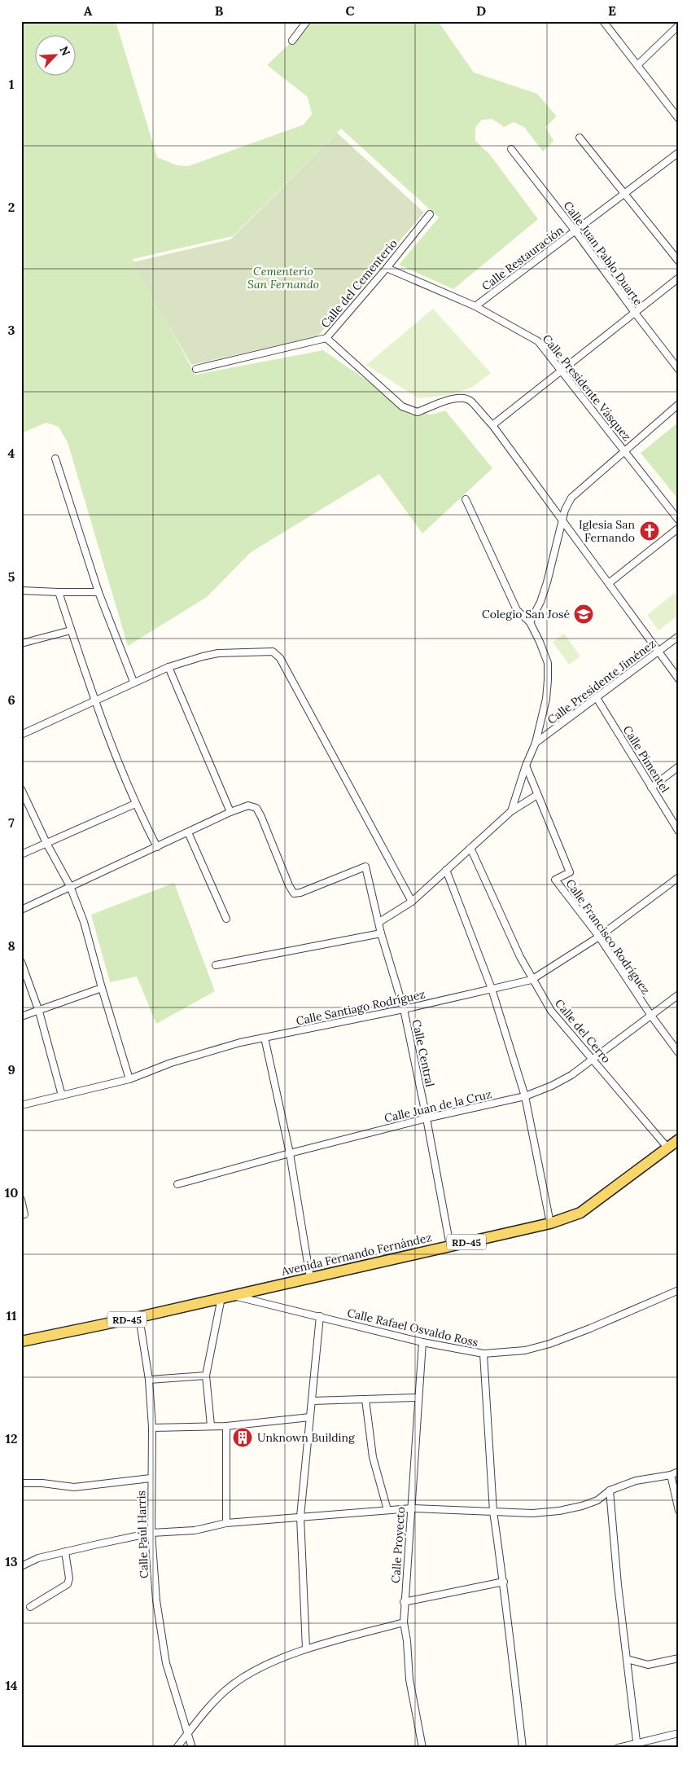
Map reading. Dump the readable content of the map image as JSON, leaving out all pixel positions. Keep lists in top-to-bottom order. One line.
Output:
{"streets":{"main road":["RD-45","Avenida Fernando Fernández"],"street":["Calle Juan Pablo Duarte","Calle Restauración","Calle del Cementerio","Calle Presidente Vásquez","Calle Presidente Jiménez","Calle Pimentel","Calle Francisco Rodríguez","Calle Santiago Rodríguez","Calle del Cerro","Calle Central","Calle Juan de la Cruz","Calle Rafael Osvaldo Ross","Calle Paúl Harris","Calle Proyecto"]},"crossings":[["Calle Juan Pablo Duarte","Calle Restauración"],["Calle Restauración","Calle Presidente Vásquez"],["Calle del Cementerio","Calle Presidente Vásquez"],["Calle Presidente Jiménez","Calle Pimentel"],["Calle Francisco Rodríguez","Calle Santiago Rodríguez"],["Calle Francisco Rodríguez","Calle Juan de la Cruz"],["Calle Santiago Rodríguez","Calle del Cerro"],["Calle Santiago Rodríguez","Calle Central"],["Calle del Cerro","Calle Juan de la Cruz"],["Calle del Cerro","Avenida Fernando Fernández"],["Calle Central","Calle Juan de la Cruz"],["Calle Central","Avenida Fernando Fernández"],["RD-45","Avenida Fernando Fernández"],["RD-45","Calle Rafael Osvaldo Ross"],["RD-45","Calle Paúl Harris"],["Avenida Fernando Fernández","Calle Rafael Osvaldo Ross"],["Calle Rafael Osvaldo Ross","Calle Proyecto"]],"parks":["Cementerio San Fernando"],"places":{"church":["Iglesia San Fernando"],"school or university":["Colegio San José"],"building":["Unknown Building"]},"north":"top right","grid":{"columns":["A","B","C","D","E"],"rows":["1","2","3","4","5","6","7","8","9","10","11","12","13","14"]}}
